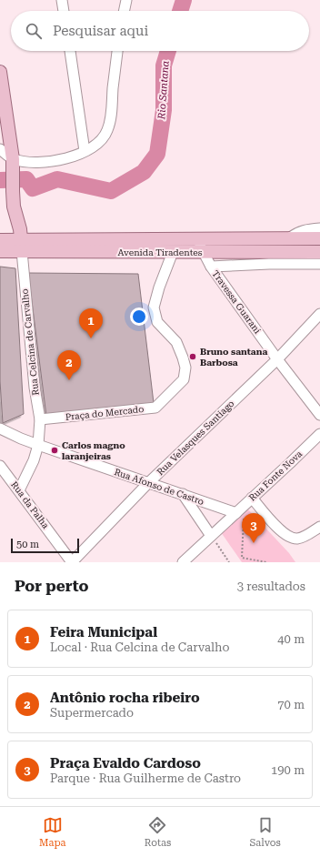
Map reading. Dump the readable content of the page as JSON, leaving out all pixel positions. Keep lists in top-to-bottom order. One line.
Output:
{"streets":{"main road":["Avenida Tiradentes","Rua Celcina de Carvalho"],"street":["Travessa Guarani","Praça do Mercado","Rua Velasques Santiago","Rua Fonte Nova","Rua Afonso de Castro","Rua da Palha"]},"crossings":[["Avenida Tiradentes","Travessa Guarani"],["Avenida Tiradentes","Rua Celcina de Carvalho"],["Avenida Tiradentes","Praça do Mercado"],["Travessa Guarani","Rua Velasques Santiago"],["Rua Celcina de Carvalho","Praça do Mercado"],["Rua Celcina de Carvalho","Rua Afonso de Castro"],["Rua Celcina de Carvalho","Rua da Palha"],["Rua Velasques Santiago","Rua Afonso de Castro"],["Rua Velasques Santiago","Rua da Palha"],["Rua Fonte Nova","Rua Afonso de Castro"]],"water":["Rio Santana"],"places":["Bruno santana Barbosa","Carlos magno laranjeiras"],"scale_bar":"50 m","page":{"search":"Pesquisar aqui","pins":["1","2","3"],"scale":"50 m","heading":["Por perto","3 resultados"],"list":[{"mark":"1","name":"Feira Municipal","note":"Local · Rua Celcina de Carvalho","value":"40 m"},{"mark":"2","name":"Antônio rocha ribeiro","note":"Supermercado","value":"70 m"},{"mark":"3","name":"Praça Evaldo Cardoso","note":"Parque · Rua Guilherme de Castro","value":"190 m"}],"nav":["Mapa","Rotas","Salvos"]}}
